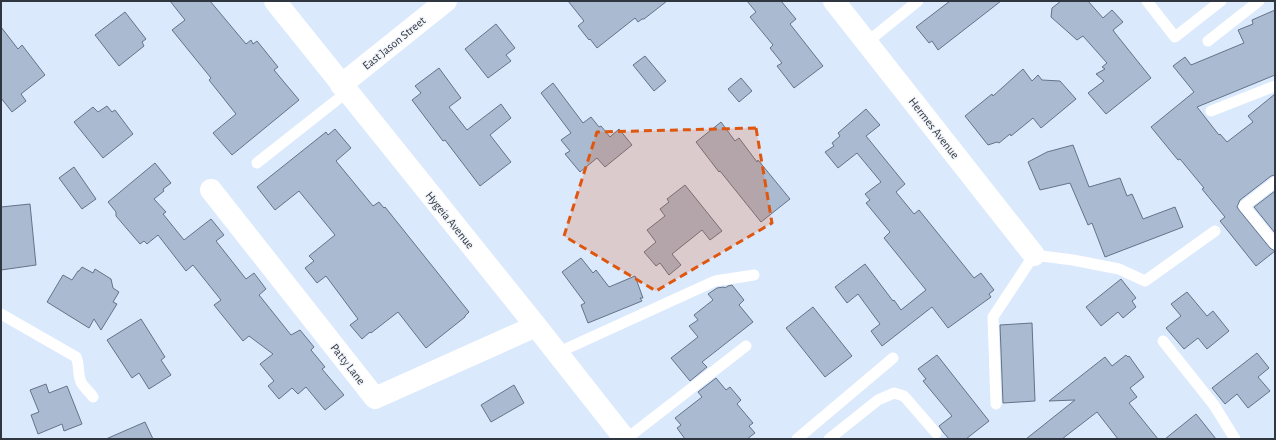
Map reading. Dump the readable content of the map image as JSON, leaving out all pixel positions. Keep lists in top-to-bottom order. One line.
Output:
{"streets":{"street":["East Jason Street","Hermes Avenue","Hygeia Avenue","Patty Lane"]},"crossings":[["East Jason Street","Hygeia Avenue"],["Hygeia Avenue","Patty Lane"]]}
